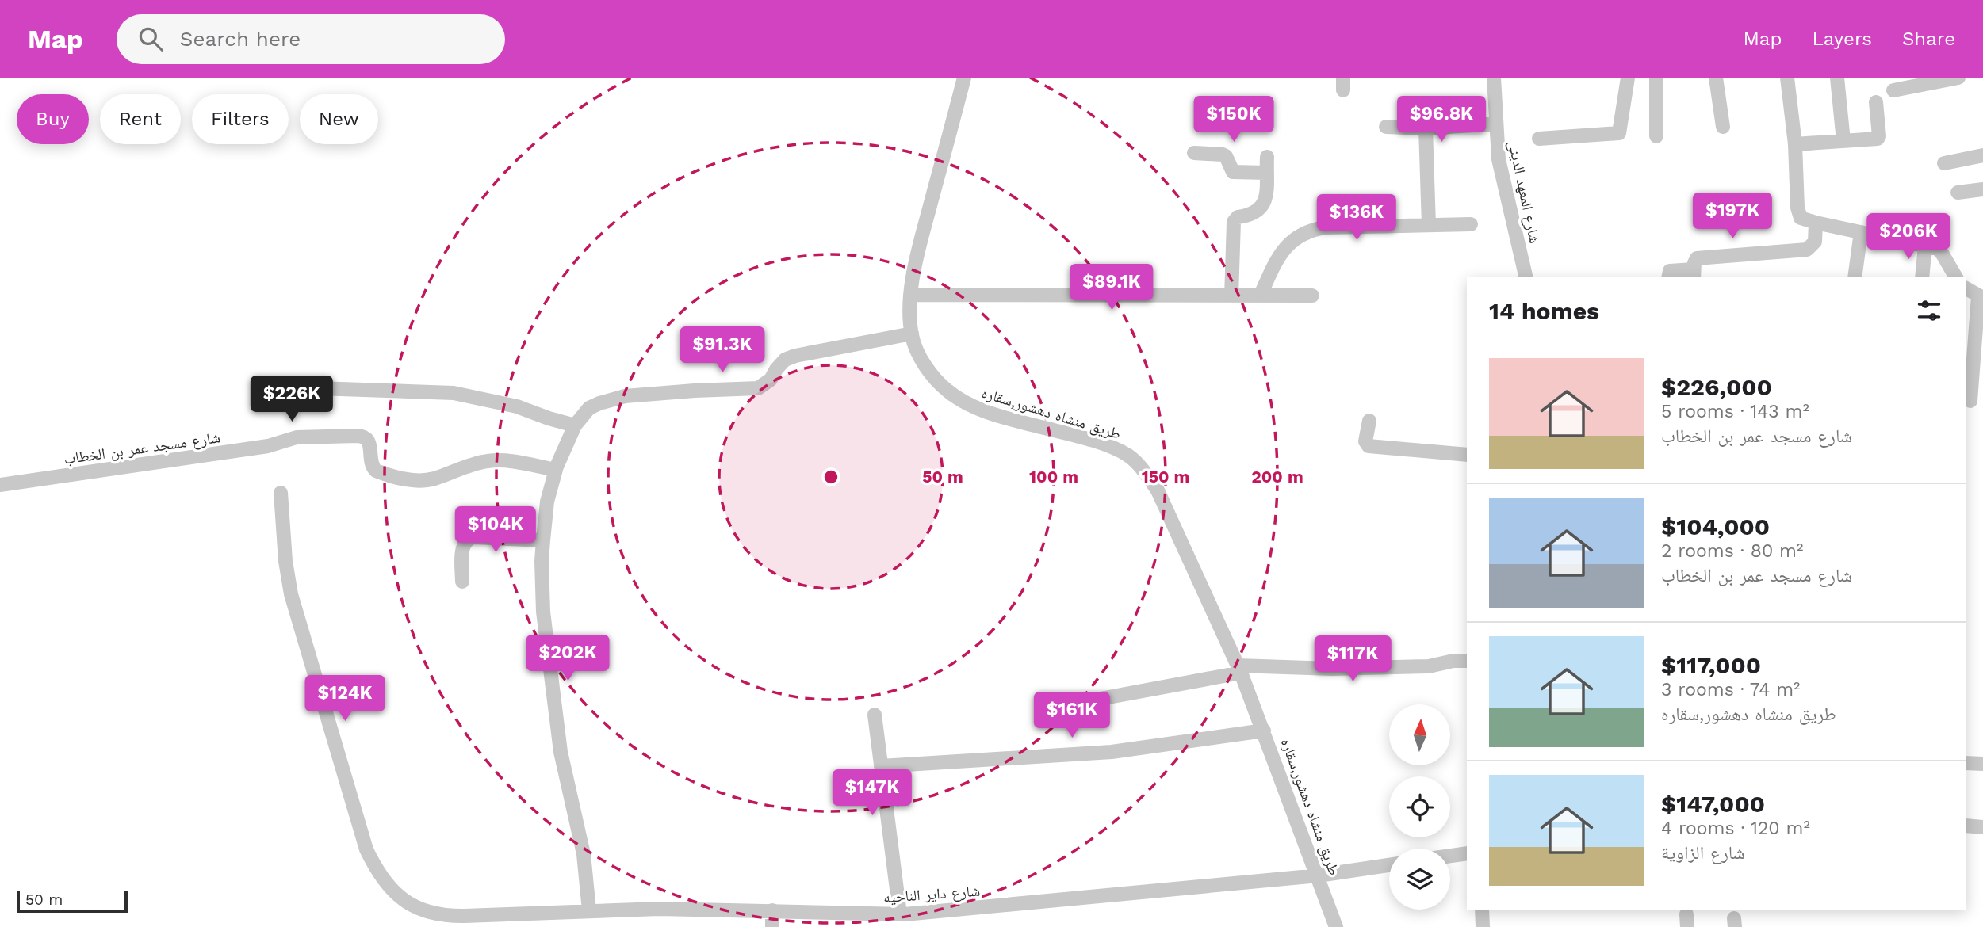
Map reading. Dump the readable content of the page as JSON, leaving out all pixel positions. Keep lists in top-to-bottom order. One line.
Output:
{"streets":{"street":["شارع المعهد الدينى","طريق منشاه دهشور,سقاره","شارع مسجد عمر بن الخطاب","شارع داير الناحيه"]},"crossings":[["طريق منشاه دهشور,سقاره","شارع داير الناحيه"]],"scale_bar":"50 m","north":"top","page":{"header":"Map","search":"Search here","nav":["Map","Layers","Share"],"chip":["Buy","Rent","Filters","New"],"price":["$150K","$96.8K","$197K","$136K","$206K","$89.1K","$91.3K","$226K","$104K","$202K","$117K","$124K","$161K","$147K"],"heading":"14 homes","list":[{"name":"$226,000","note":"5 rooms · 143 m² · شارع مسجد عمر بن الخطاب"},{"name":"$104,000","note":"2 rooms · 80 m² · شارع مسجد عمر بن الخطاب"},{"name":"$117,000","note":"3 rooms · 74 m² · طريق منشاه دهشور,سقاره"},{"name":"$147,000","note":"4 rooms · 120 m² · شارع الزاوية"}],"scale":"50 m"},"rings":["50 m","100 m","150 m","200 m"]}
